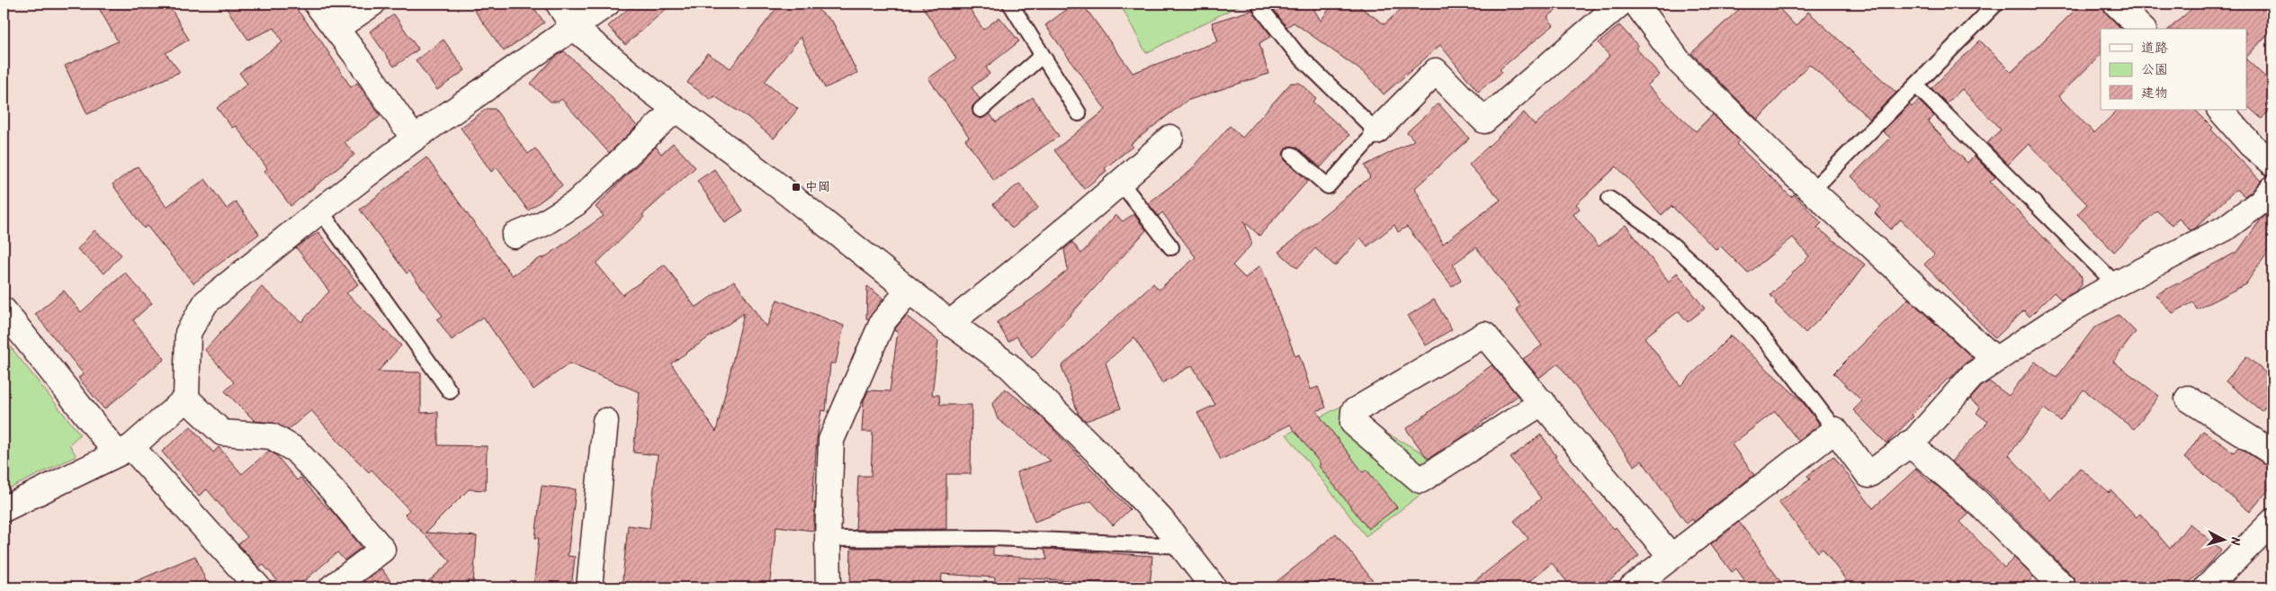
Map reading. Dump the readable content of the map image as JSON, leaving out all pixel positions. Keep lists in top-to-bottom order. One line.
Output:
{"places":{"transit":["中岡"]},"legend":["道路","公園","建物"],"north":"right"}
